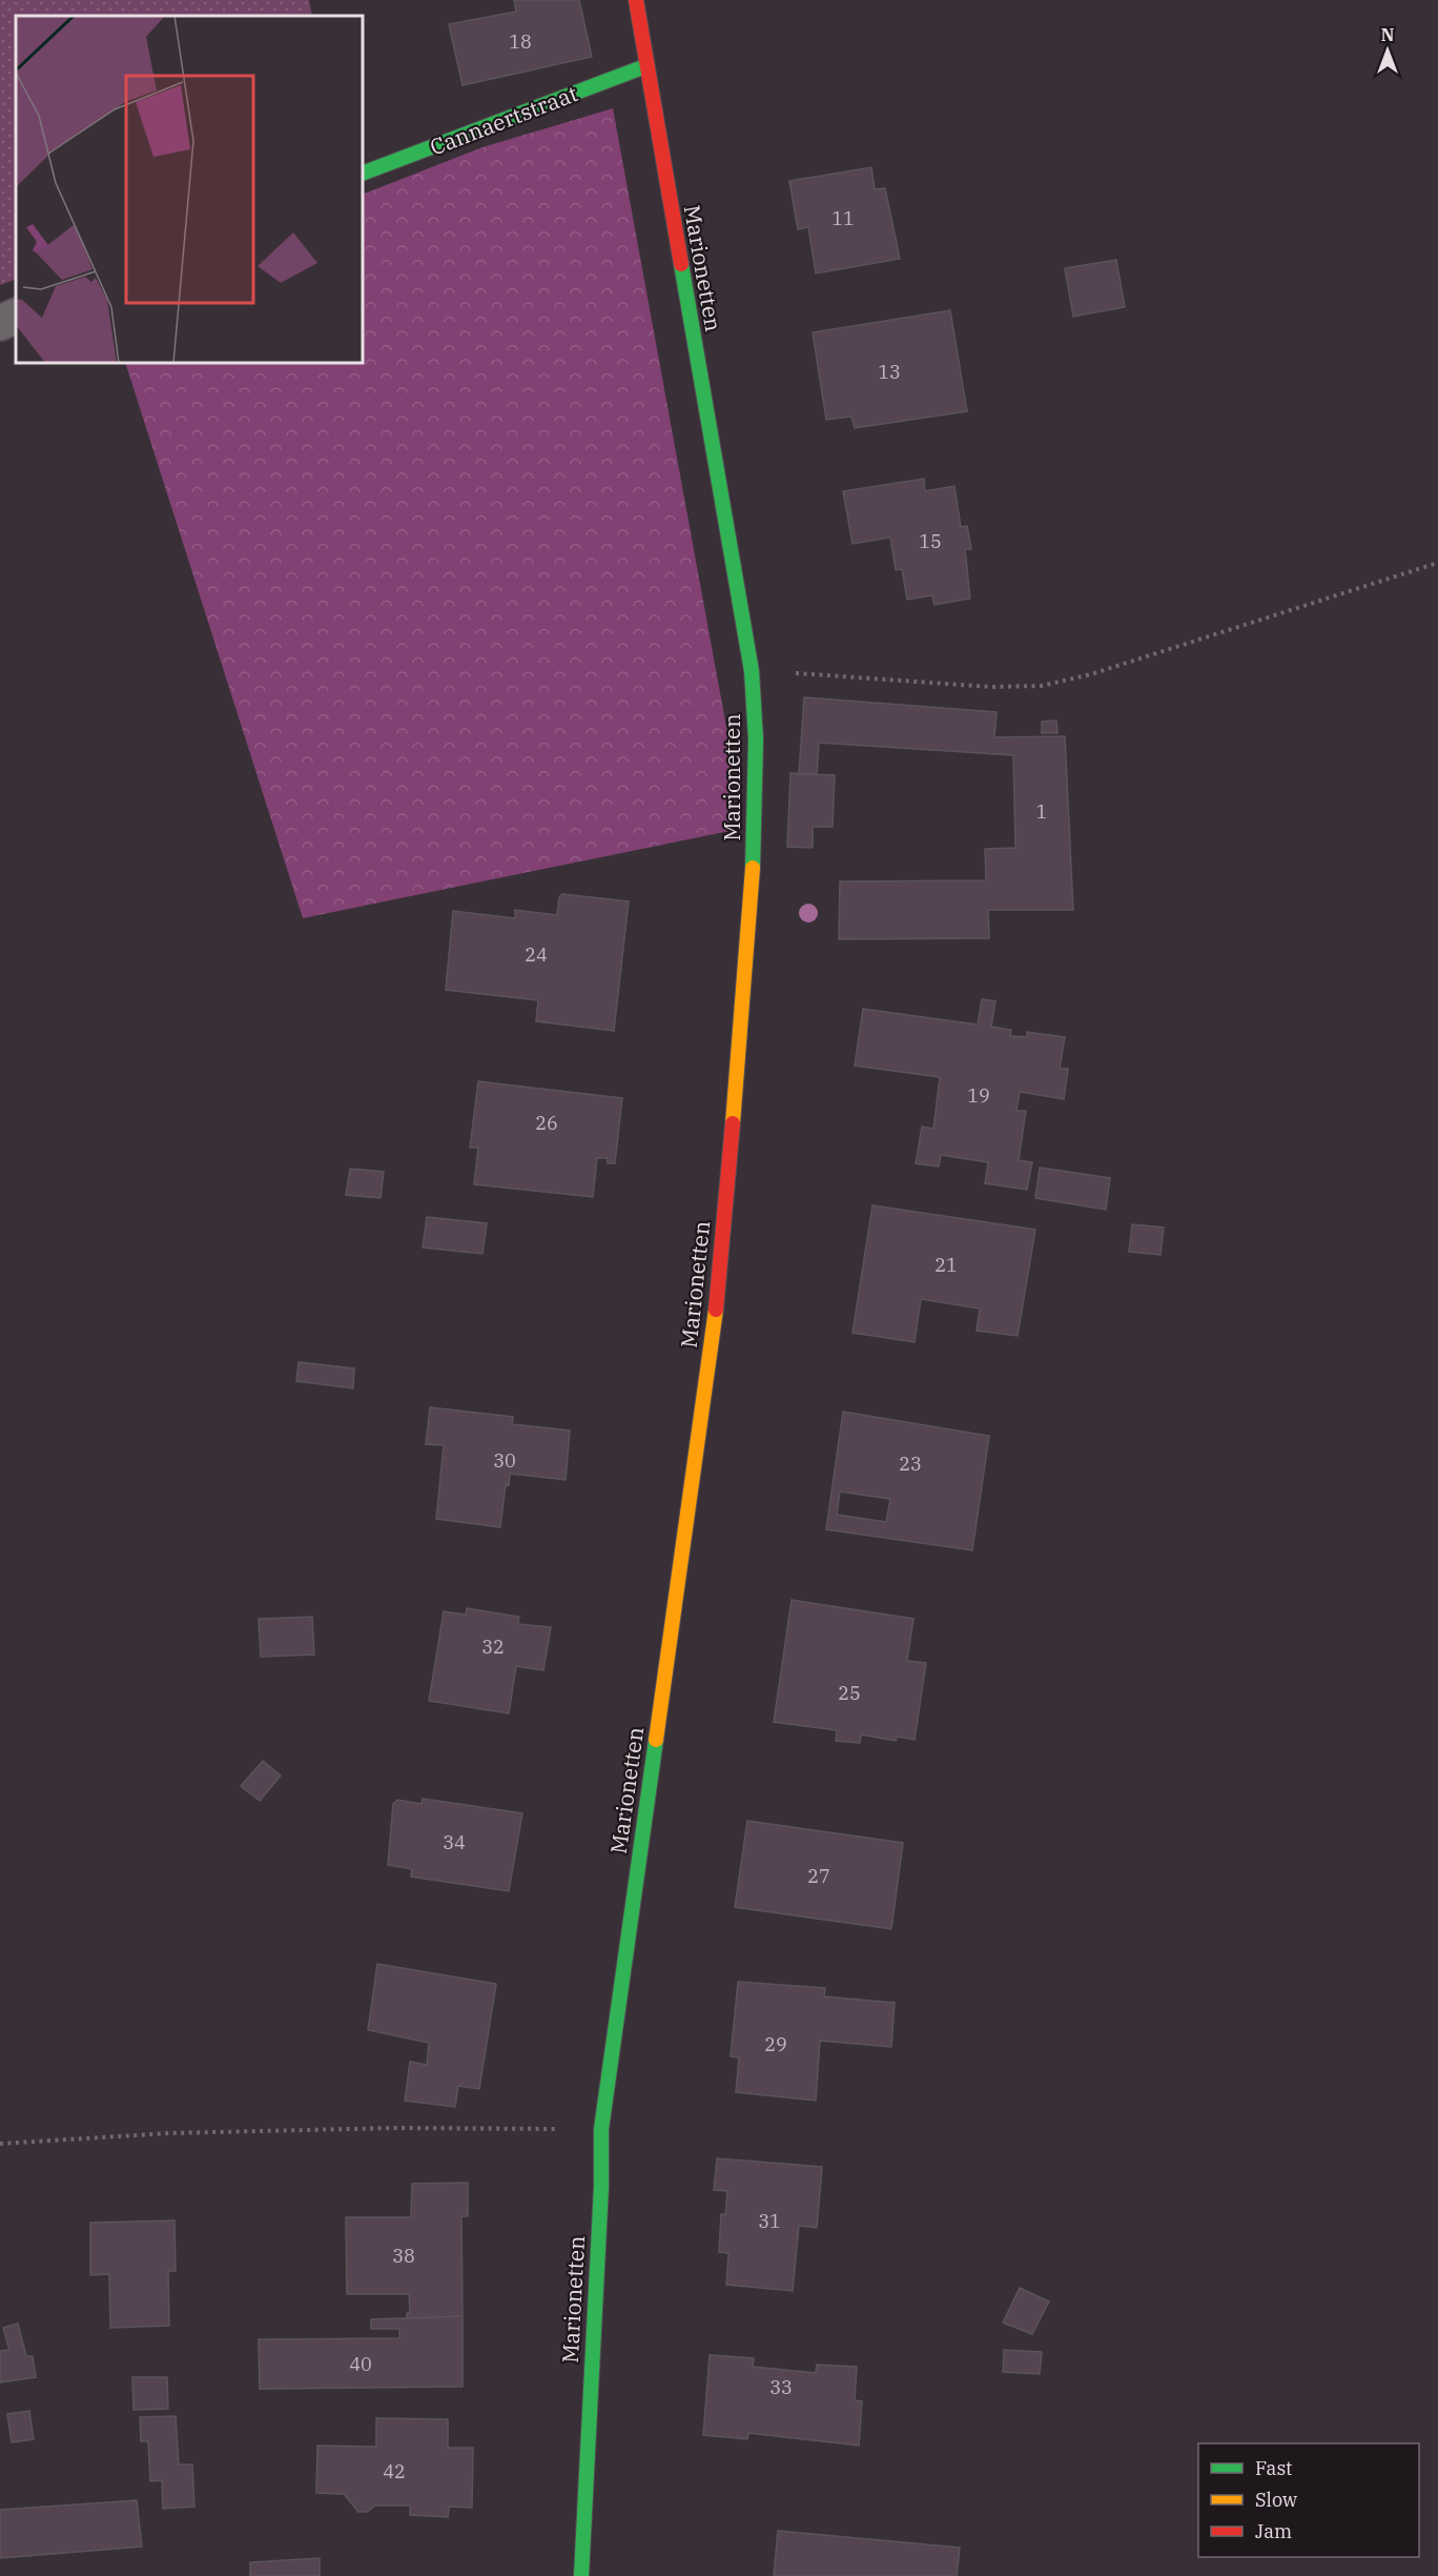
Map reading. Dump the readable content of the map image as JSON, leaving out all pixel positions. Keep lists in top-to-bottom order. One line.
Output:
{"streets":{"street":["Cannaertstraat","Marionetten"]},"crossings":[["Cannaertstraat","Marionetten"]],"house_numbers":["18","11","13","15","1","24","19","26","21","30","23","32","25","34","27","29","31","38","40","33","42"],"legend":["Fast","Slow","Jam"],"north":"top"}
